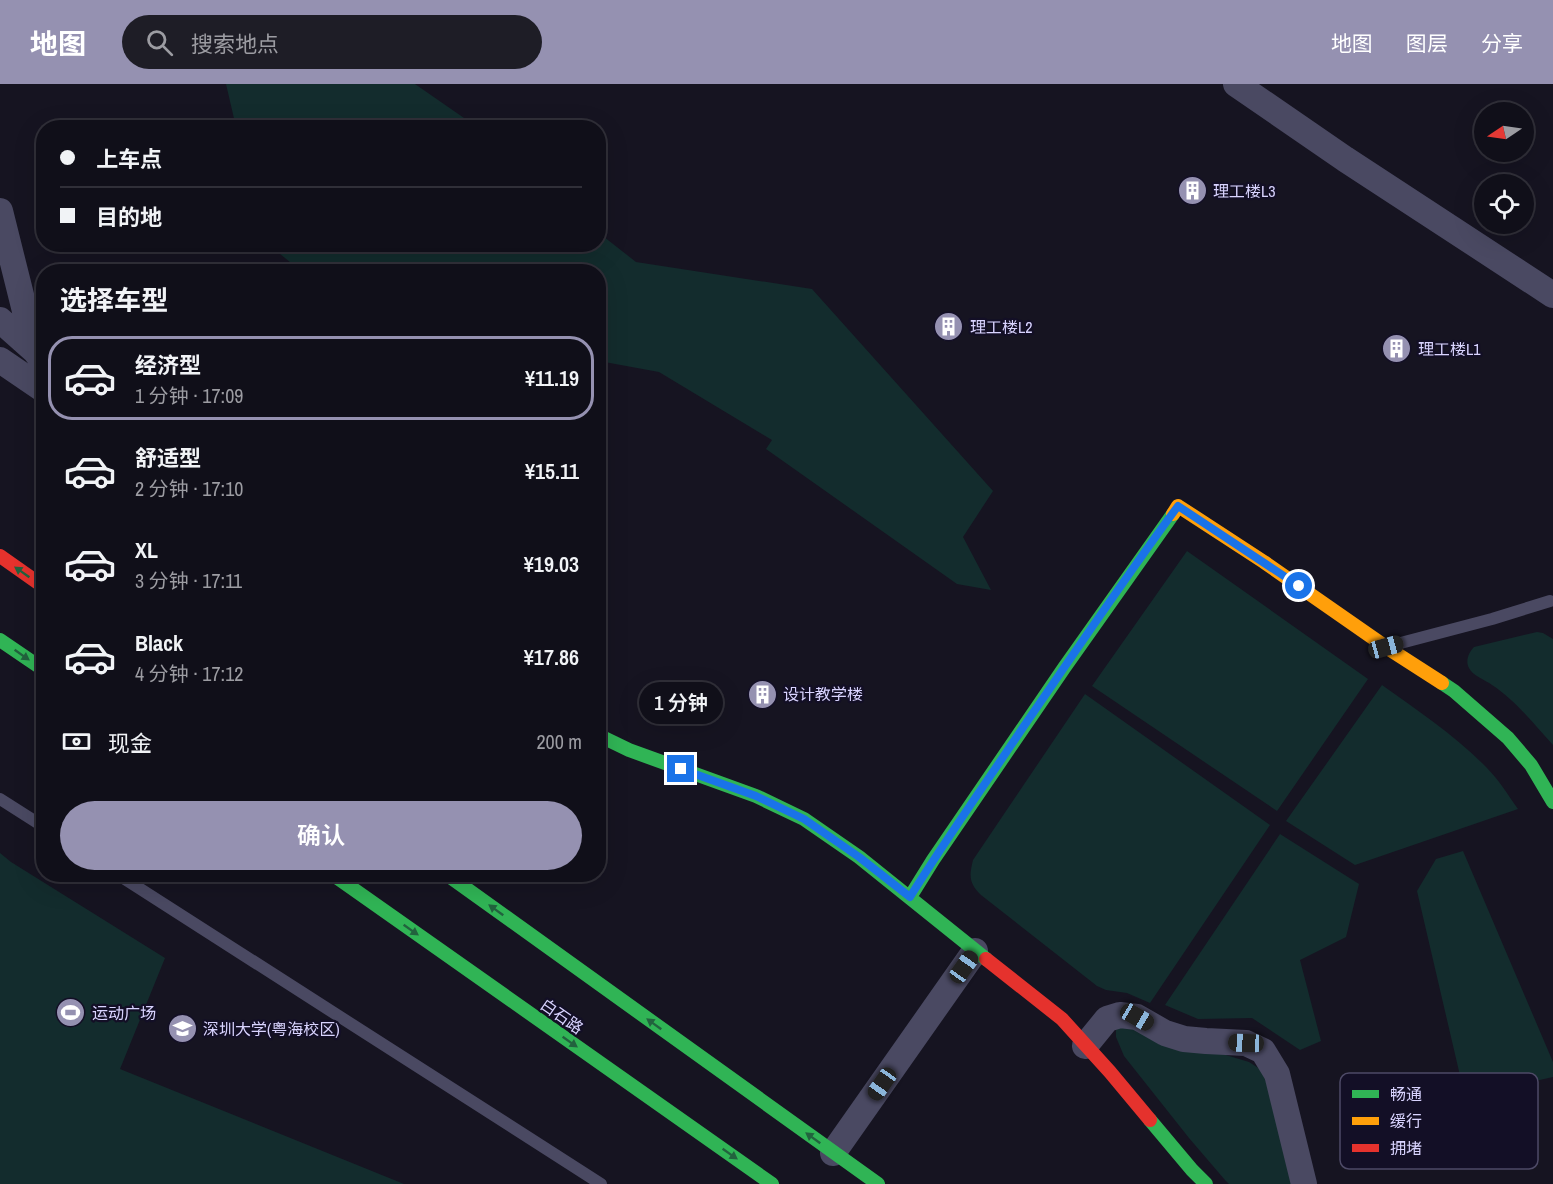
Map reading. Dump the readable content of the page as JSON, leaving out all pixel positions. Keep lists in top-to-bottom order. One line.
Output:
{"streets":{"street":["白石路"]},"places":{"building":["理工楼L3","理工楼L2","理工楼L1","设计教学楼"],"sports":["运动广场"],"school or university":["深圳大学(粤海校区)"]},"legend":["畅通","缓行","拥堵"],"north":"left","page":{"header":"地图","search":"搜索地点","nav":["地图","图层","分享"],"banner":["上车点","目的地"],"heading":"选择车型","list":[{"name":"经济型","note":"1 分钟 · 17:09","value":"¥11.19"},{"name":"舒适型","note":"2 分钟 · 17:10","value":"¥15.11"},{"name":"XL","note":"3 分钟 · 17:11","value":"¥19.03"},{"name":"Black","note":"4 分钟 · 17:12","value":"¥17.86"}],"bubble":"1 分钟","pay":["现金","200 m"],"buttons":"确认"}}
